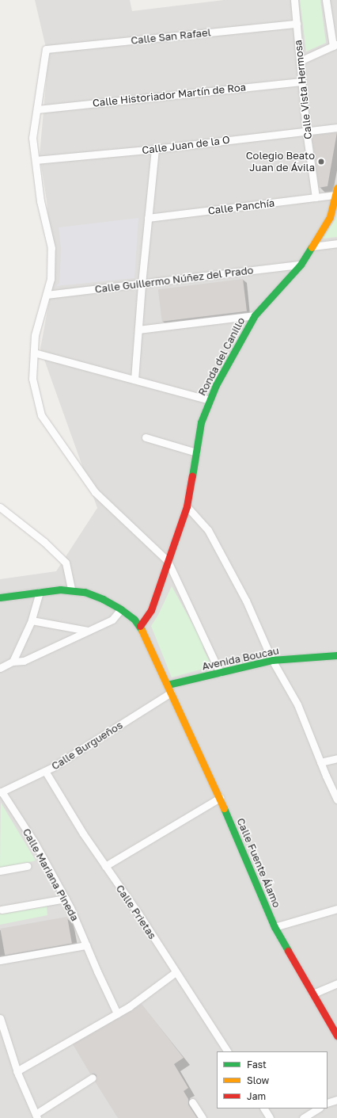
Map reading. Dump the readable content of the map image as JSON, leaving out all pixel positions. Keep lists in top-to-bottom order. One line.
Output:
{"streets":{"street":["Calle San Rafael","Calle Vista Hermosa","Calle Historiador Martín de Roa","Calle Juan de la O","Calle Panchía","Calle Guillermo Núñez del Prado","Ronda del Canillo","Avenida Boucau","Calle Burgueños","Calle Fuente Álamo","Calle Mariana Pineda","Calle Prietas"]},"crossings":[["Calle San Rafael","Calle Vista Hermosa"],["Calle San Rafael","Calle Historiador Martín de Roa"],["Calle Vista Hermosa","Calle Historiador Martín de Roa"],["Calle Vista Hermosa","Calle Juan de la O"],["Calle Vista Hermosa","Calle Panchía"],["Calle Panchía","Ronda del Canillo"],["Calle Guillermo Núñez del Prado","Ronda del Canillo"],["Ronda del Canillo","Calle Fuente Álamo"],["Avenida Boucau","Calle Fuente Álamo"],["Calle Burgueños","Calle Fuente Álamo"],["Calle Burgueños","Calle Mariana Pineda"],["Calle Burgueños","Calle Prietas"]],"places":["Colegio Beato Juan de Ávila"],"legend":["Fast","Slow","Jam"]}
